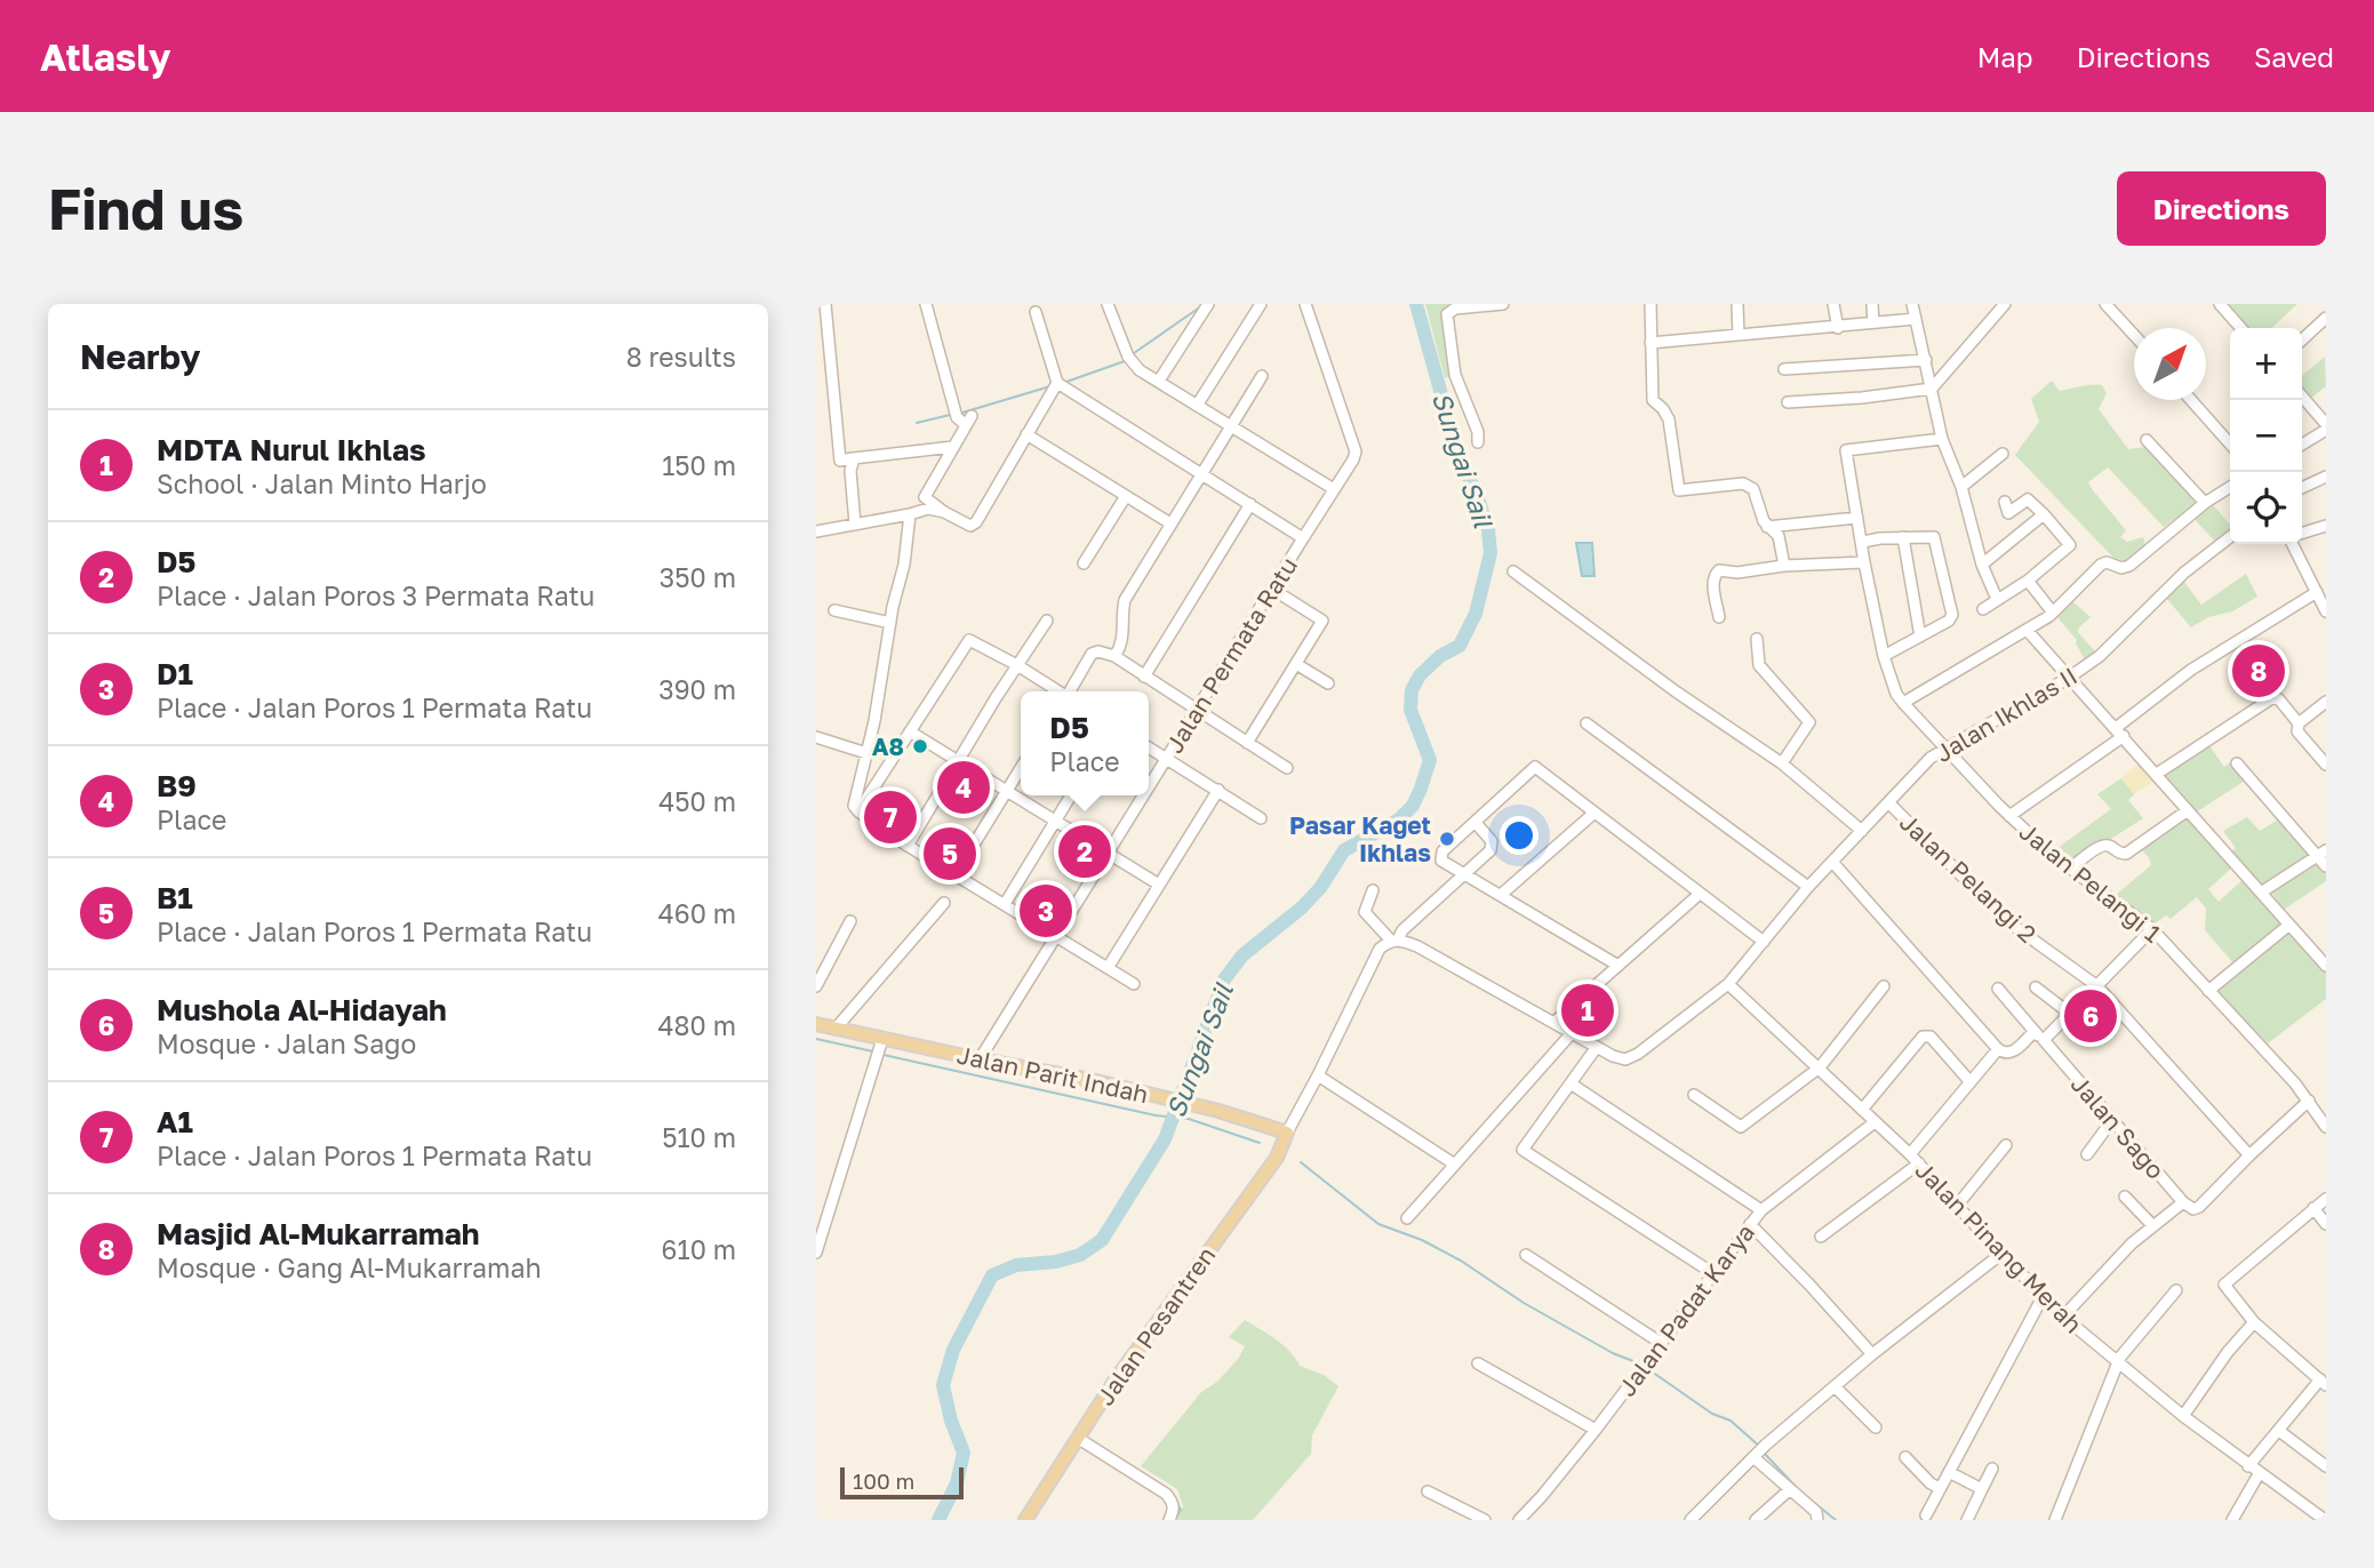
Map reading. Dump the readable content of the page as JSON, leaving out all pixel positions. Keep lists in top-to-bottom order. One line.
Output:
{"streets":{"main road":["Jalan Parit Indah","Jalan Pesantren"],"street":["Jalan Permata Ratu","Jalan Ikhlas II","Jalan Pelangi 2","Jalan Pelangi 1","Jalan Sago","Jalan Pinang Merah","Jalan Padat Karya"]},"crossings":[["Jalan Permata Ratu","Jalan Parit Indah"],["Jalan Ikhlas II","Jalan Pelangi 2"],["Jalan Ikhlas II","Jalan Pelangi 1"],["Jalan Ikhlas II","Jalan Pinang Merah"],["Jalan Parit Indah","Jalan Pesantren"],["Jalan Pinang Merah","Jalan Padat Karya"]],"water":["Sungai Sail"],"places":["A8","Pasar Kaget Ikhlas"],"scale_bar":"100 m","north":"top right","page":{"header":"Atlasly","nav":["Map","Directions","Saved"],"buttons":"Directions","title":"Find us","heading":["Nearby","8 results"],"map_buttons":["+","−"],"list":[{"mark":"1","name":"MDTA Nurul Ikhlas","note":"School · Jalan Minto Harjo","value":"150 m"},{"mark":"2","name":"D5","note":"Place · Jalan Poros 3 Permata Ratu","value":"350 m"},{"mark":"3","name":"D1","note":"Place · Jalan Poros 1 Permata Ratu","value":"390 m"},{"mark":"4","name":"B9","note":"Place","value":"450 m"},{"mark":"5","name":"B1","note":"Place · Jalan Poros 1 Permata Ratu","value":"460 m"},{"mark":"6","name":"Mushola Al-Hidayah","note":"Mosque · Jalan Sago","value":"480 m"},{"mark":"7","name":"A1","note":"Place · Jalan Poros 1 Permata Ratu","value":"510 m"},{"mark":"8","name":"Masjid Al-Mukarramah","note":"Mosque · Gang Al-Mukarramah","value":"610 m"}],"pins":["8","4","7","2","5","3","1","6"],"popup":["D5","Place"],"scale":"100 m"}}
